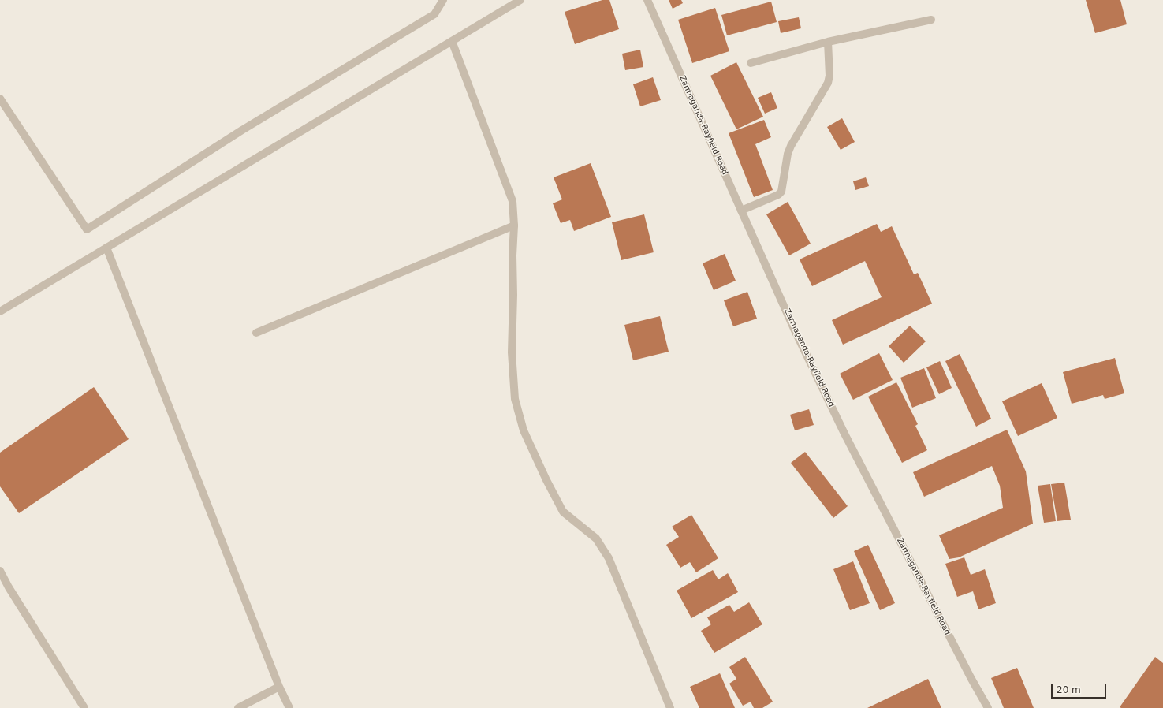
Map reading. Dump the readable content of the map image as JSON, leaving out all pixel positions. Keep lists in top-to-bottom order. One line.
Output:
{"streets":{"street":["Zarmaganda-Rayfield Road"]},"scale_bar":"20 m"}
